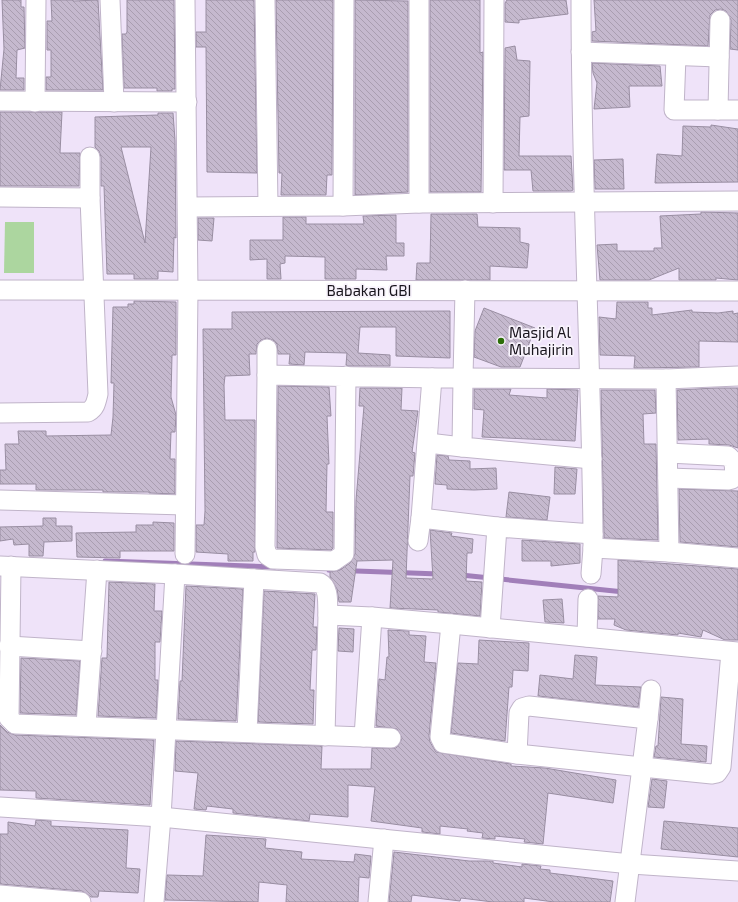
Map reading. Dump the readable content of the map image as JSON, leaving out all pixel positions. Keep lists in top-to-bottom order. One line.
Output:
{"streets":{"street":["Babakan GBI"]},"places":["Masjid Al Muhajirin"]}
